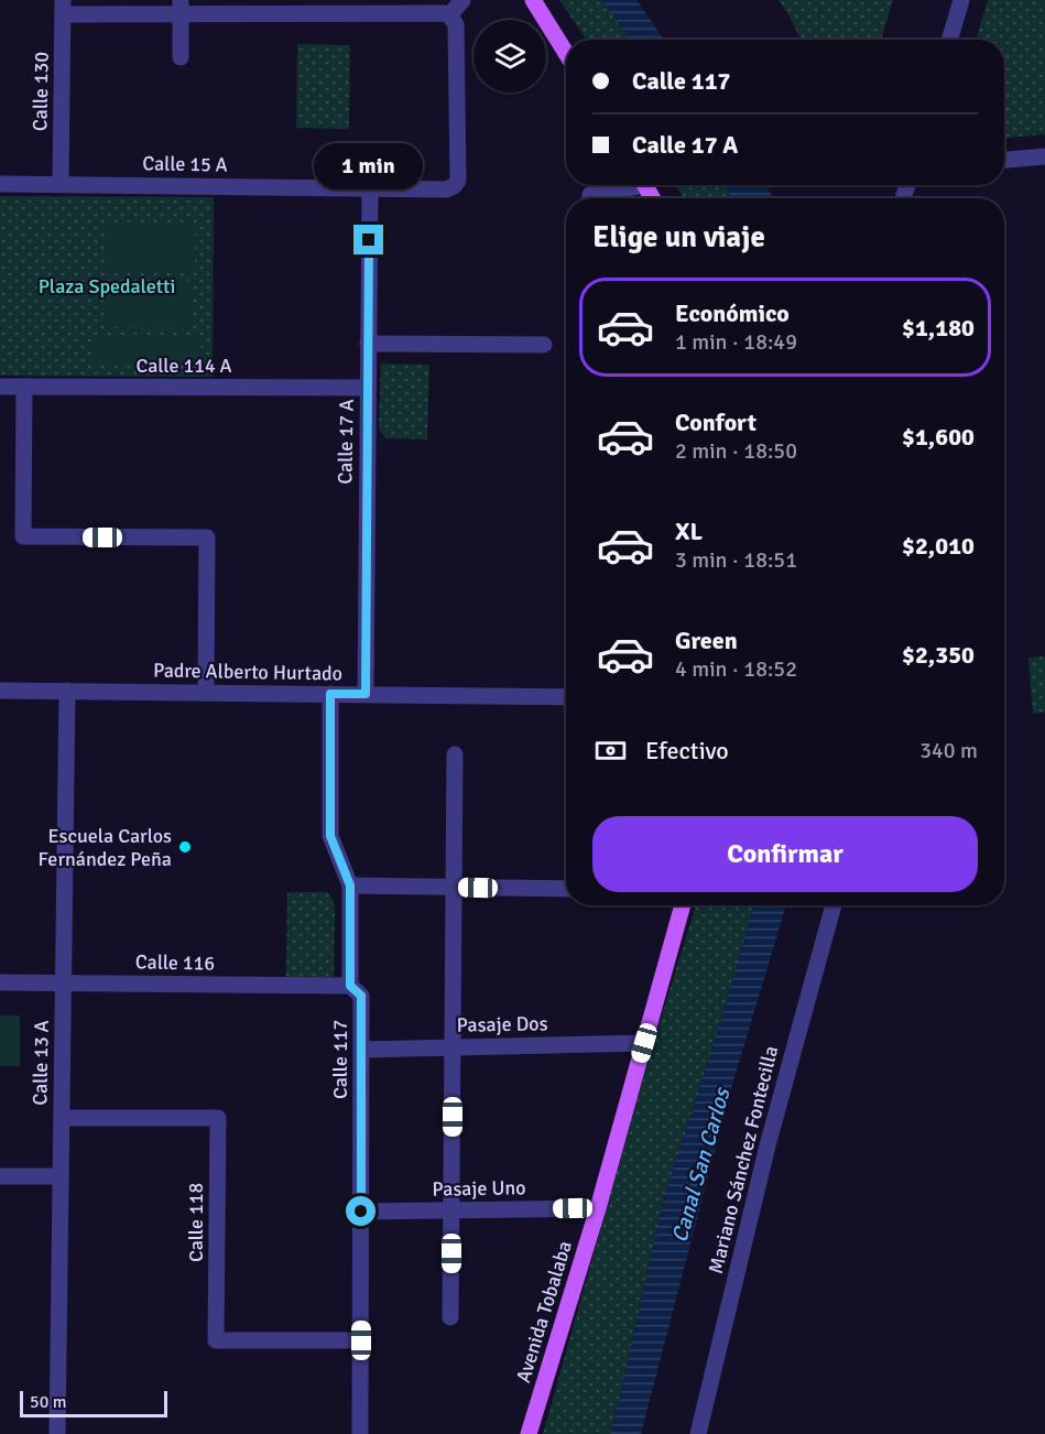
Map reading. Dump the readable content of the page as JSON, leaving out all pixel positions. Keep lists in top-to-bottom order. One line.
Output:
{"streets":{"main road":["Avenida Tobalaba"],"street":["Calle 130","Calle 15 A","Calle 114 A","Calle 17 A","Padre Alberto Hurtado","Calle 116","Pasaje Dos","Calle 117","Calle 13 A","Mariano Sánchez Fontecilla","Pasaje Uno","Calle 118"]},"crossings":[["Calle 130","Calle 15 A"],["Calle 15 A","Calle 17 A"],["Calle 114 A","Calle 17 A"],["Calle 17 A","Padre Alberto Hurtado"],["Padre Alberto Hurtado","Calle 117"],["Padre Alberto Hurtado","Calle 13 A"],["Calle 116","Calle 117"],["Calle 116","Calle 13 A"],["Pasaje Dos","Calle 117"],["Pasaje Dos","Avenida Tobalaba"],["Calle 117","Pasaje Uno"],["Calle 117","Calle 118"],["Calle 13 A","Calle 118"],["Pasaje Uno","Avenida Tobalaba"]],"water":["Canal San Carlos"],"parks":["Plaza Spedaletti"],"places":["Escuela Carlos Fernández Peña"],"scale_bar":"50 m","page":{"banner":["Calle 117","Calle 17 A"],"bubble":"1 min","heading":"Elige un viaje","list":[{"name":"Económico","note":"1 min · 18:49","value":"$1,180"},{"name":"Confort","note":"2 min · 18:50","value":"$1,600"},{"name":"XL","note":"3 min · 18:51","value":"$2,010"},{"name":"Green","note":"4 min · 18:52","value":"$2,350"}],"pay":["Efectivo","340 m"],"buttons":"Confirmar","scale":"50 m"}}
